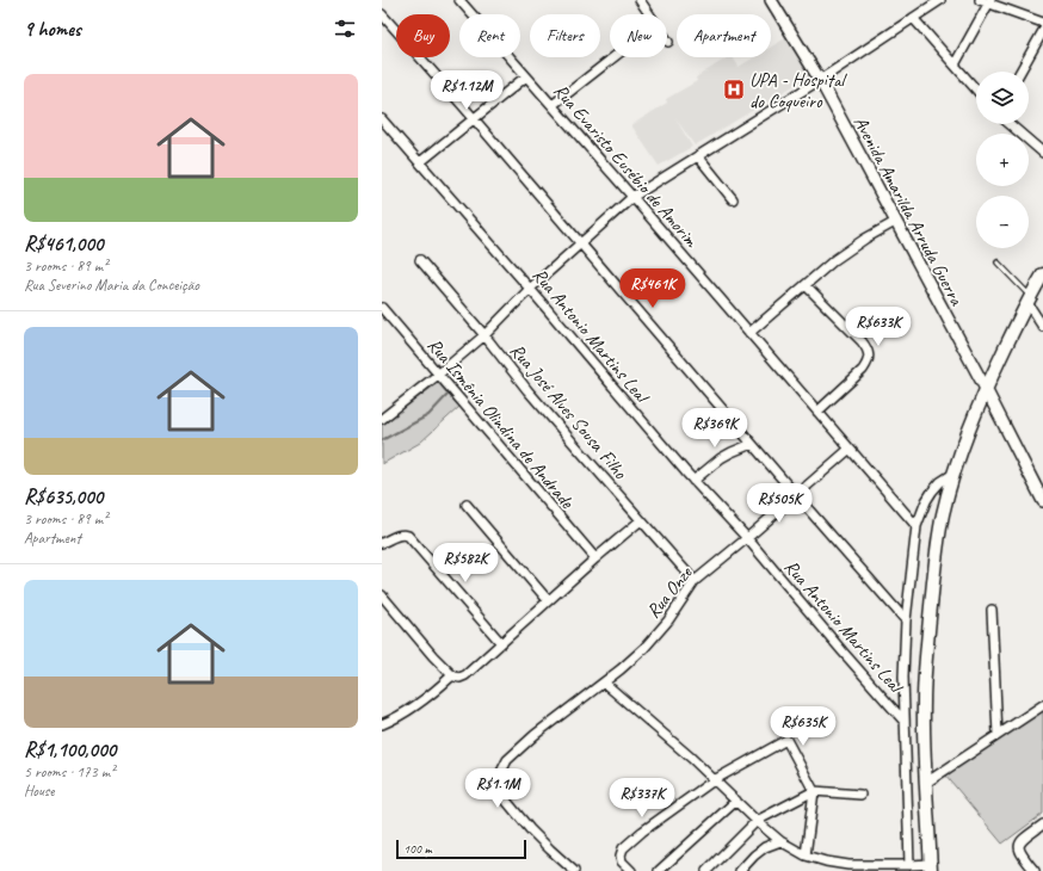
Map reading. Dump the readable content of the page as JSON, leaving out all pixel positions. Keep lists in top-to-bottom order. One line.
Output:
{"streets":{"main road":["Avenida Amarilda Arruda Guerra"],"street":["Rua Evaristo Eusébio de Amorim","Rua Antonio Martins Leal","Rua José Alves Sousa Filho","Rua Ismênia Olindina de Andrade","Rua Onze"]},"crossings":[["Rua Evaristo Eusébio de Amorim","Rua Onze"],["Rua Antonio Martins Leal","Rua Onze"],["Rua José Alves Sousa Filho","Rua Onze"]],"places":{"hospital":["UPA - Hospital do Coqueiro"]},"scale_bar":"100 m","page":{"heading":"9 homes","chip":["Buy","Rent","Filters","New","Apartment"],"list":[{"name":"R$461,000","note":"3 rooms · 89 m² · Rua Severino Maria da Conceição"},{"name":"R$635,000","note":"3 rooms · 89 m² · Apartment"},{"name":"R$1,100,000","note":"5 rooms · 173 m² · House"}],"price":["R$1.12M","R$461K","R$633K","R$369K","R$505K","R$582K","R$635K","R$1.1M","R$337K"],"map_buttons":["+","−"],"scale":"100 m"}}
